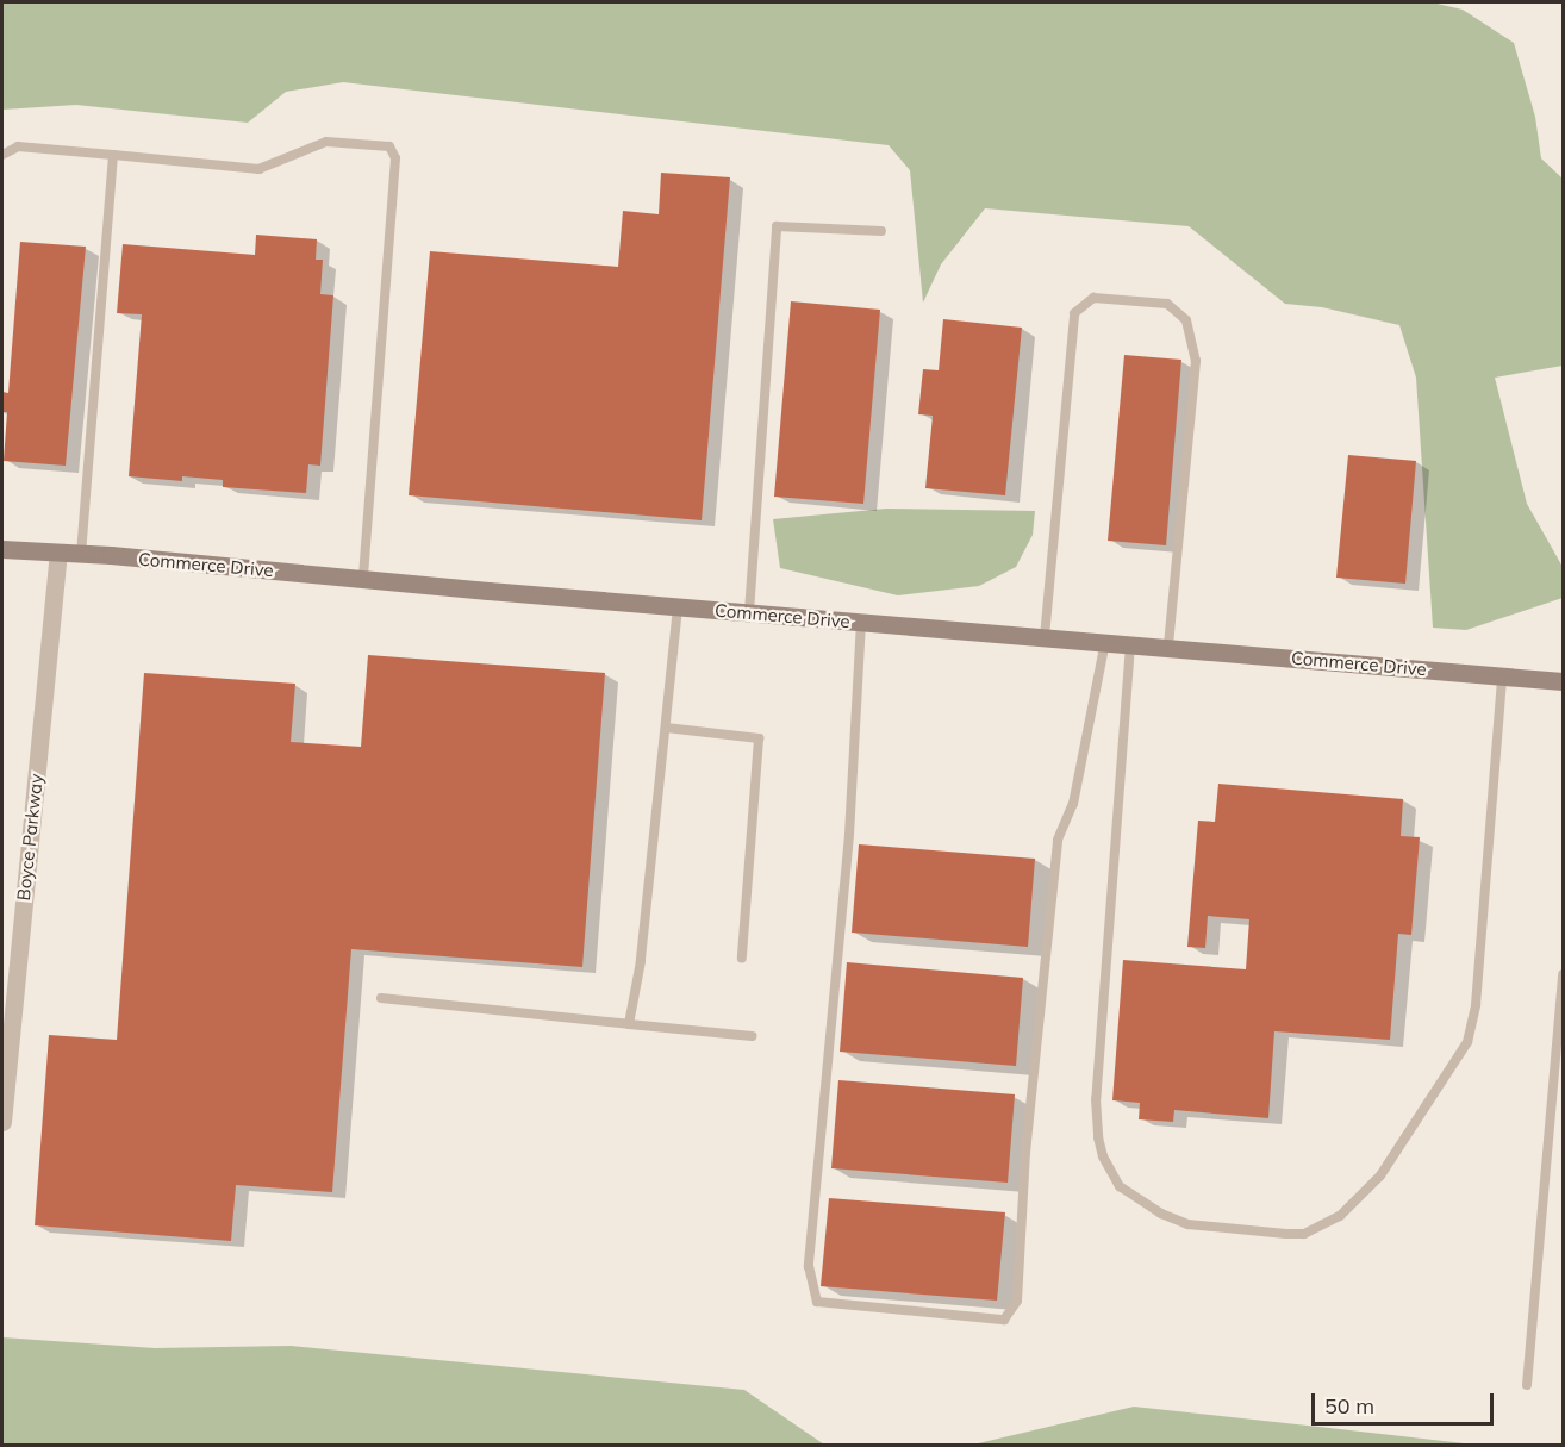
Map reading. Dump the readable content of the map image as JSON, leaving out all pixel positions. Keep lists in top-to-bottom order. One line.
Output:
{"streets":{"street":["Commerce Drive","Boyce Parkway"]},"crossings":[["Commerce Drive","Boyce Parkway"]],"scale_bar":"50 m"}
